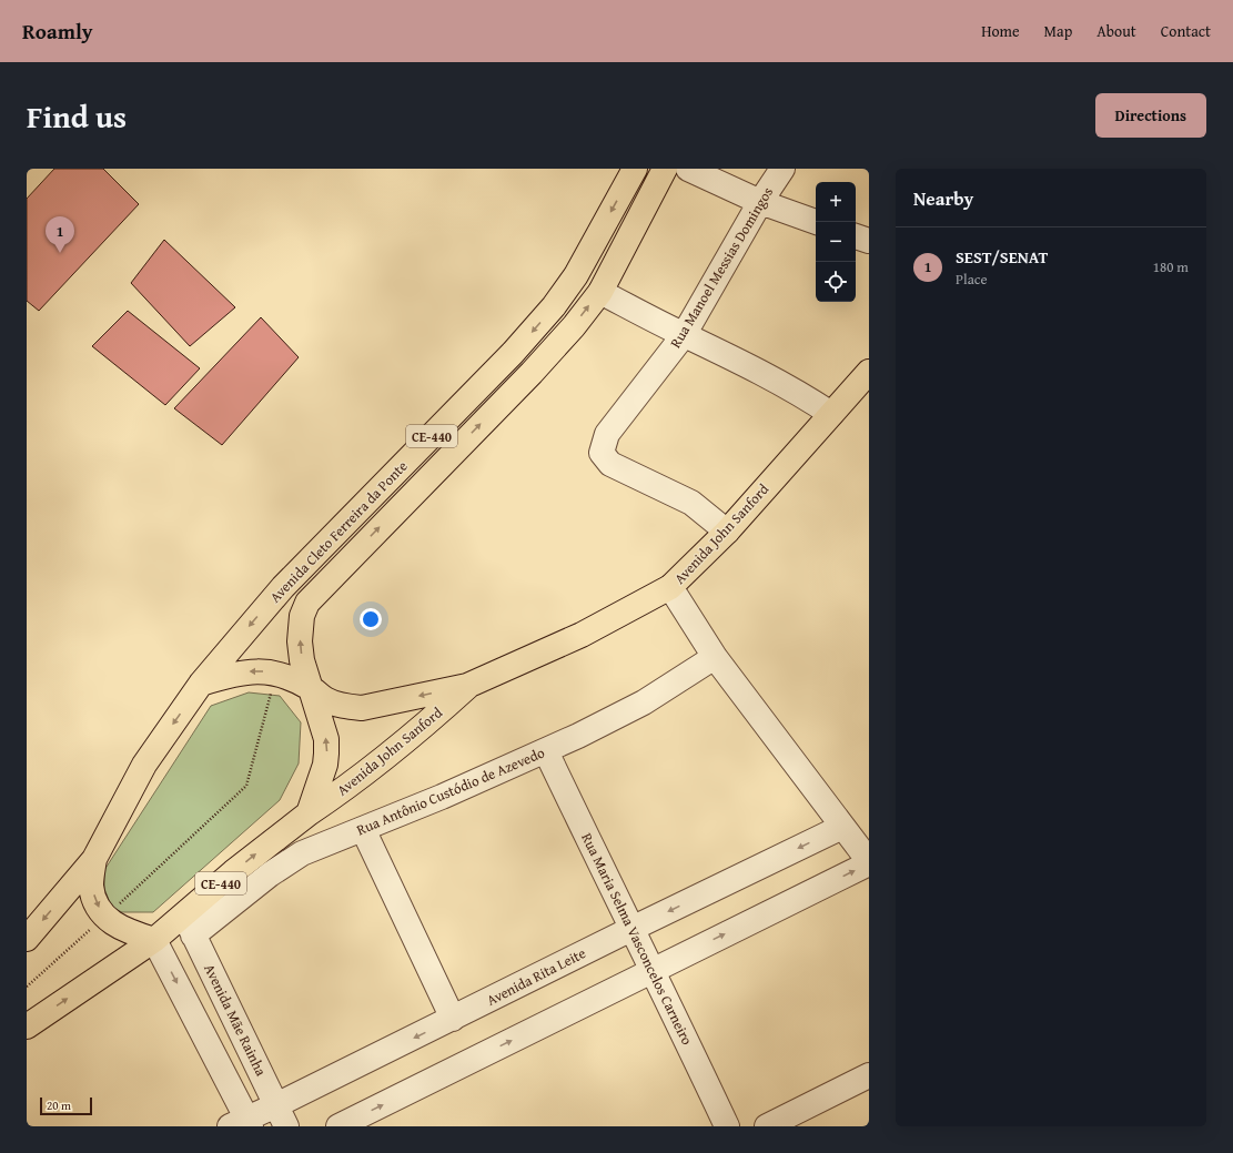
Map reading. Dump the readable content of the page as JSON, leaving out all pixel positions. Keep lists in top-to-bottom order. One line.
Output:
{"streets":{"main road":["CE-440","Avenida Cleto Ferreira da Ponte","Avenida John Sanford"],"street":["Rua Manoel Messias Domingos","Rua Antônio Custódio de Azevedo","Rua Maria Selma Vasconcelos Carneiro","Avenida Rita Leite","Avenida Mãe Rainha"]},"crossings":[["Rua Manoel Messias Domingos","Avenida John Sanford"],["CE-440","Avenida Cleto Ferreira da Ponte"],["CE-440","Avenida John Sanford"],["CE-440","Avenida Mãe Rainha"],["Avenida Cleto Ferreira da Ponte","Avenida John Sanford"],["Rua Antônio Custódio de Azevedo","Rua Maria Selma Vasconcelos Carneiro"],["Rua Antônio Custódio de Azevedo","Avenida Mãe Rainha"],["Rua Maria Selma Vasconcelos Carneiro","Avenida Rita Leite"],["Avenida Rita Leite","Avenida Mãe Rainha"]],"scale_bar":"20 m","page":{"header":"Roamly","nav":["Home","Map","About","Contact"],"title":"Find us","buttons":"Directions","heading":"Nearby","map_buttons":["+","−"],"pins":"1","list":[{"mark":"1","name":"SEST/SENAT","note":"Place","value":"180 m"}],"scale":"20 m"}}
